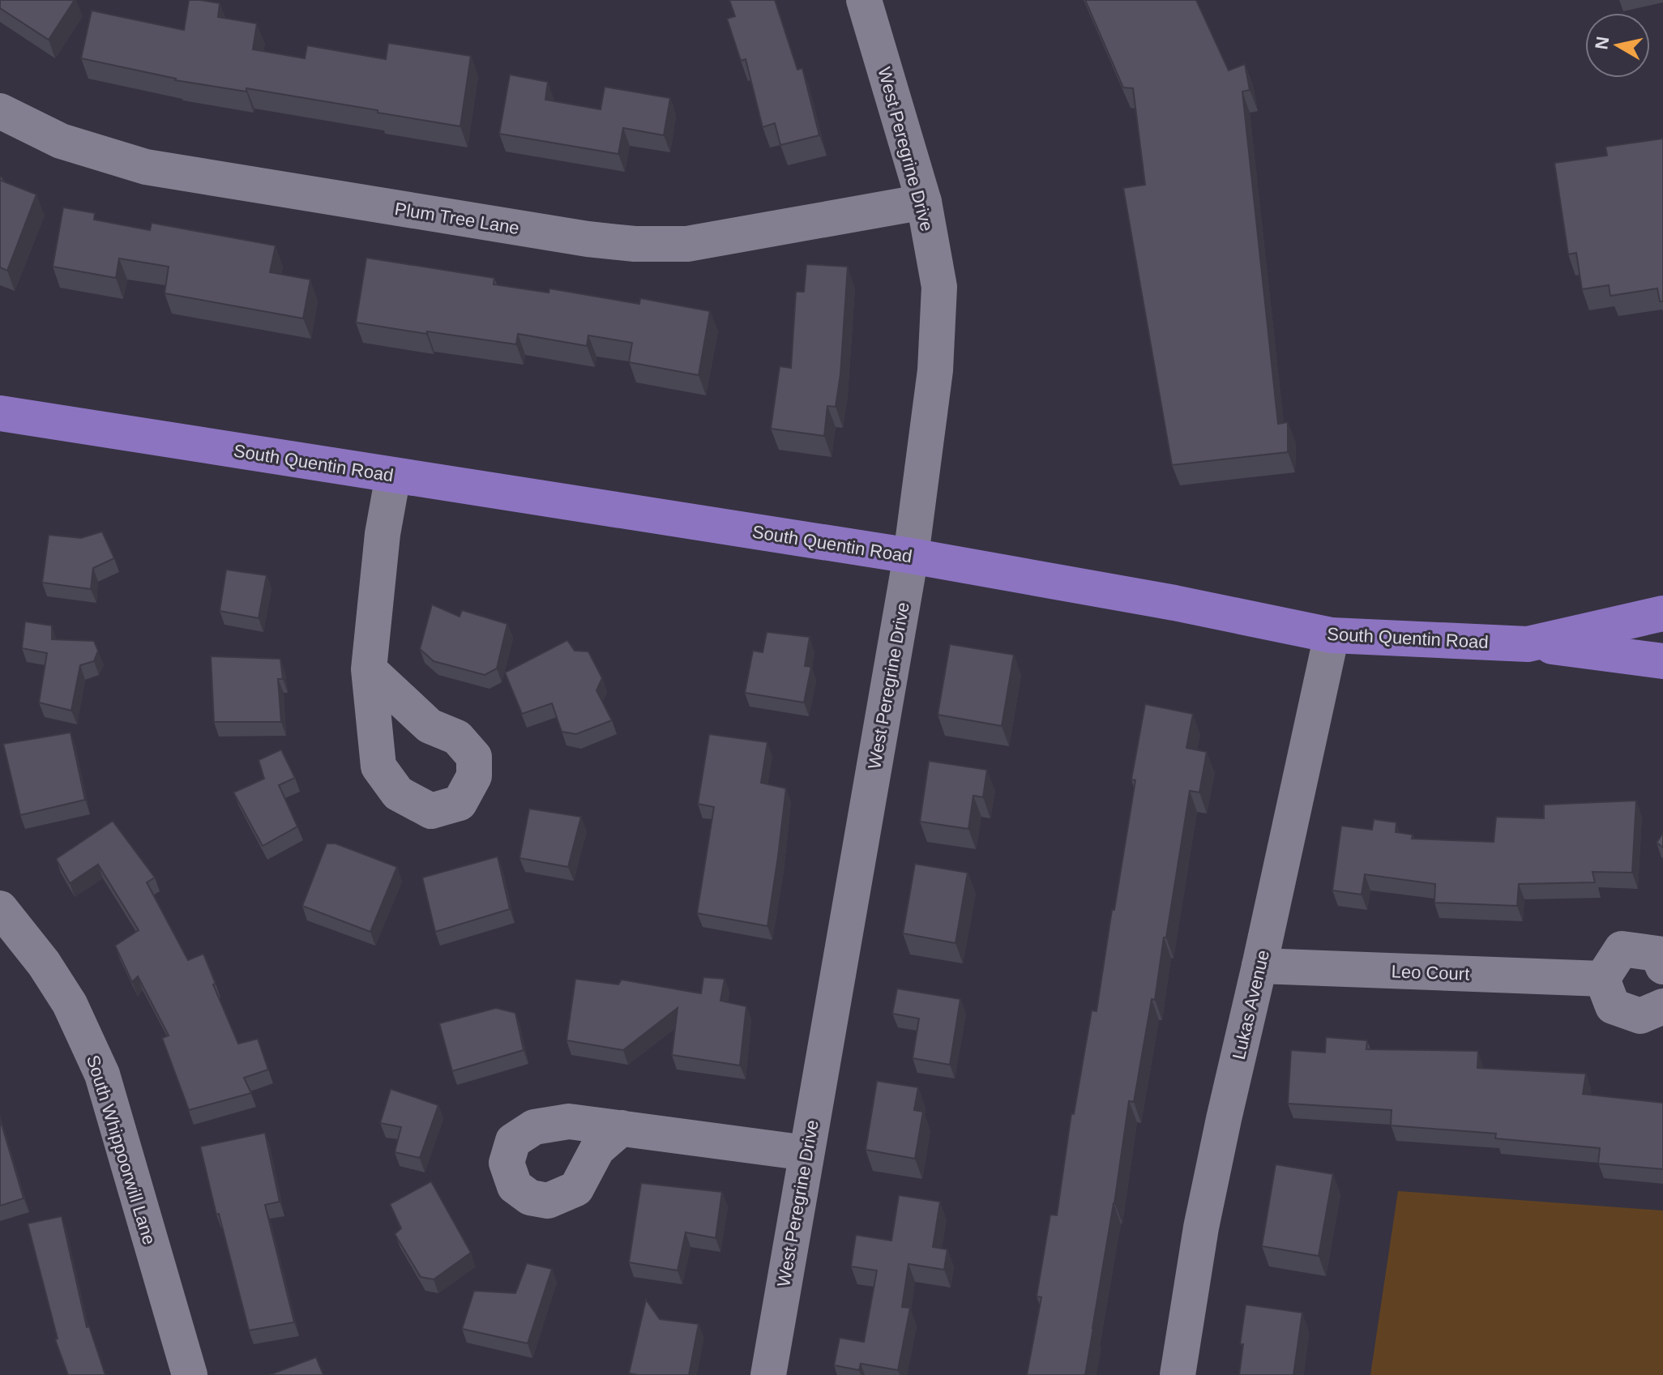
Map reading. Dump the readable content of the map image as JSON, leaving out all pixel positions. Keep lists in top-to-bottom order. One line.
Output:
{"streets":{"main road":["South Quentin Road"],"street":["West Peregrine Drive","Plum Tree Lane","Leo Court","Lukas Avenue","South Whippoorwill Lane"]},"crossings":[["West Peregrine Drive","Plum Tree Lane"],["West Peregrine Drive","South Quentin Road"],["South Quentin Road","Lukas Avenue"],["Leo Court","Lukas Avenue"]],"north":"left"}
